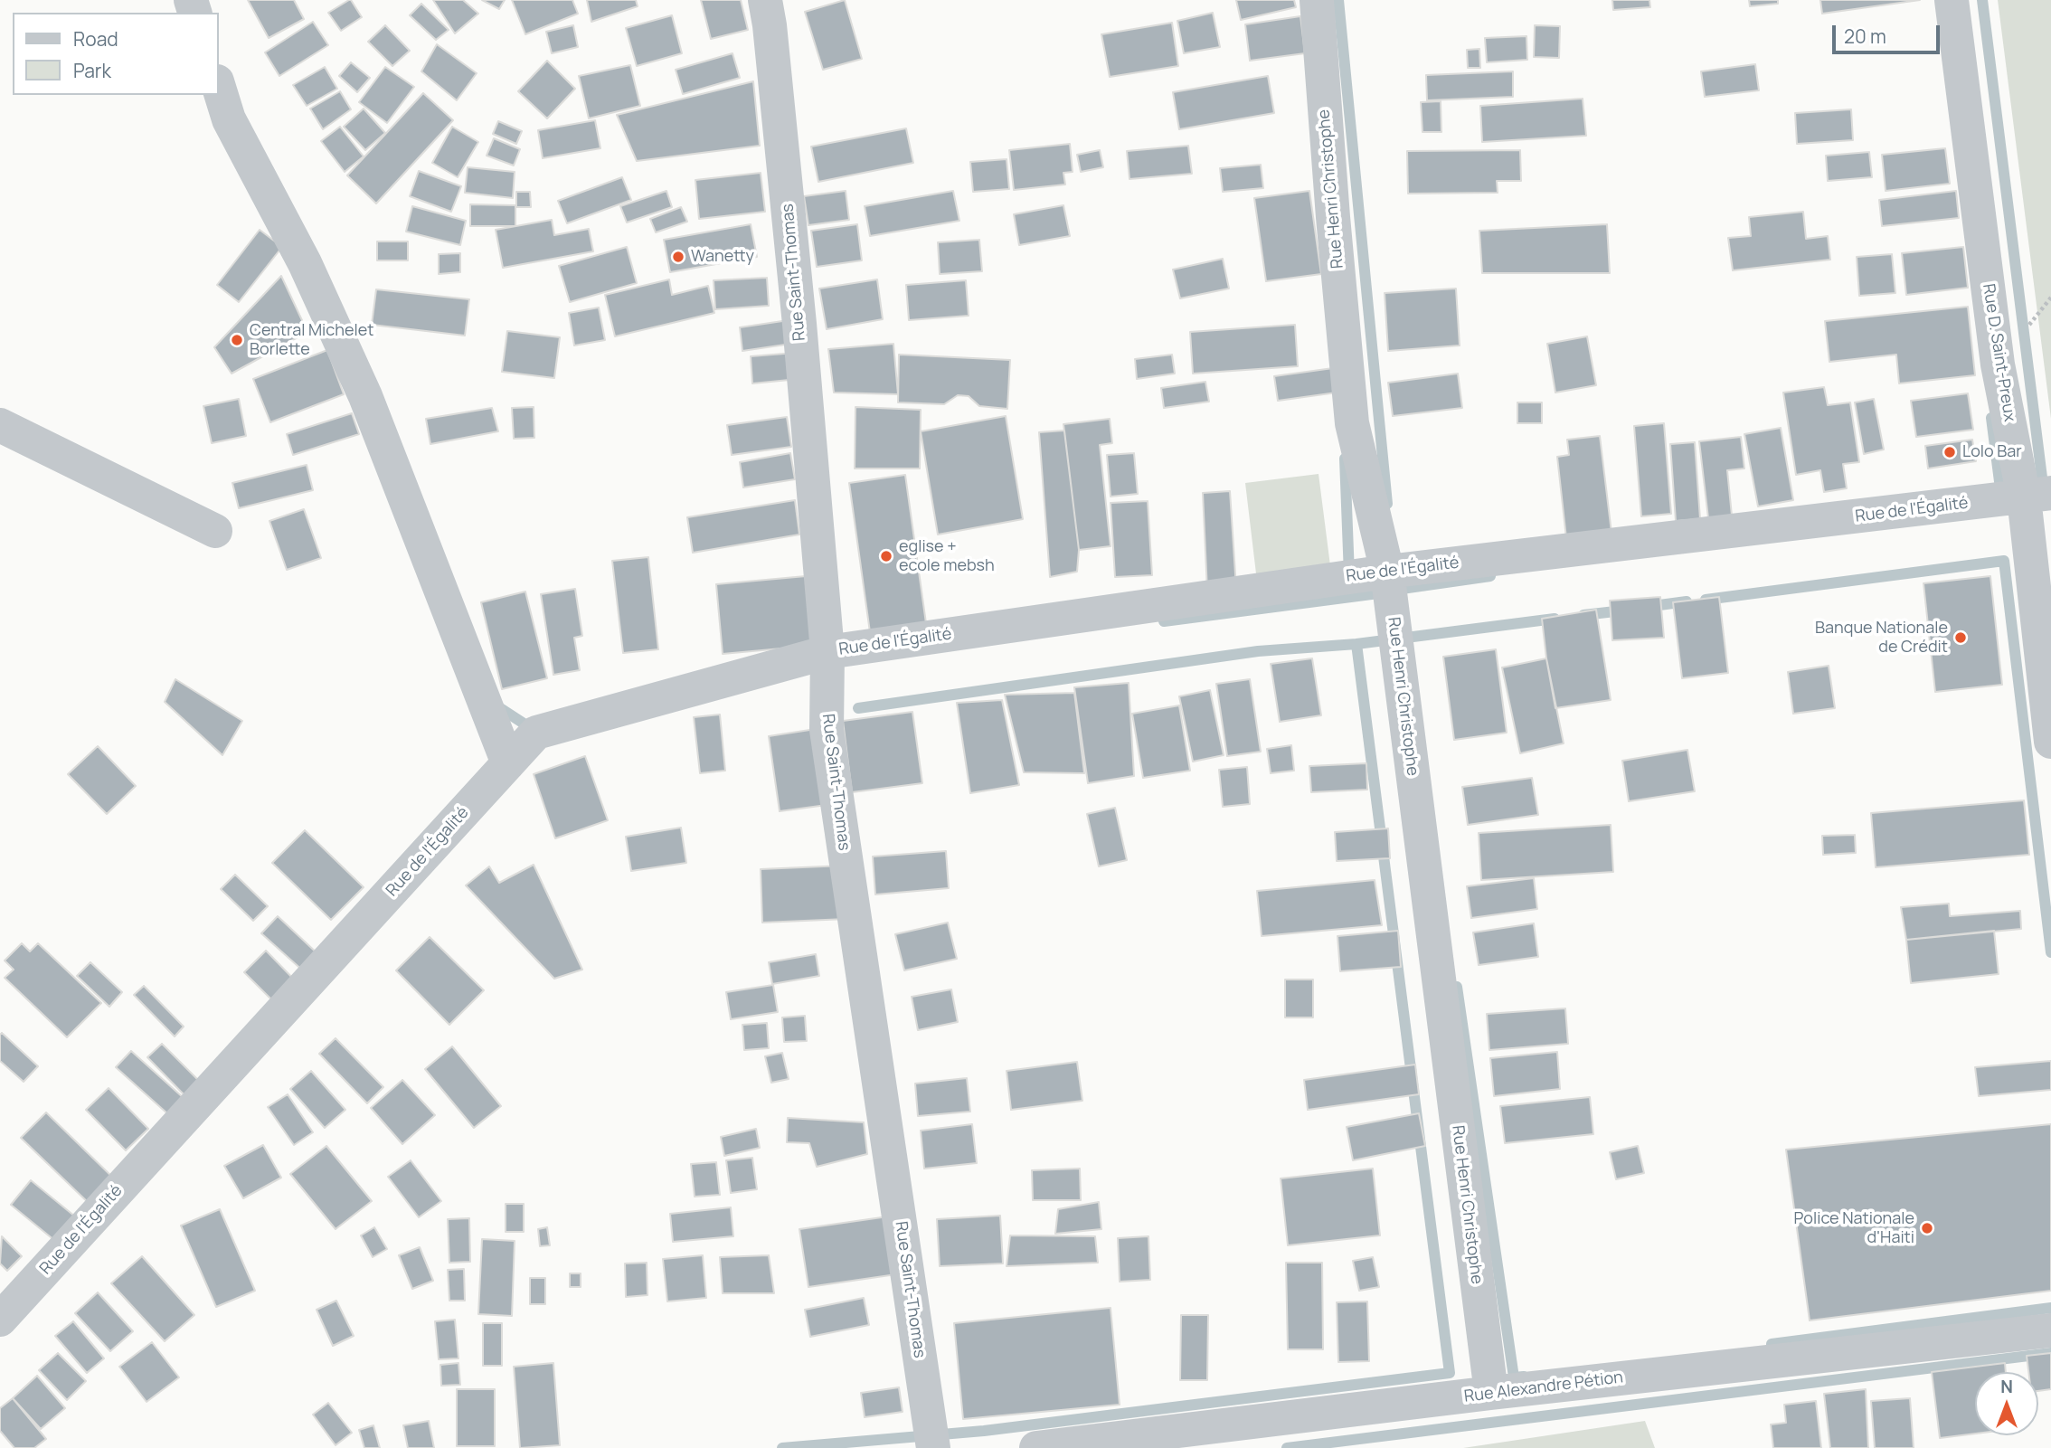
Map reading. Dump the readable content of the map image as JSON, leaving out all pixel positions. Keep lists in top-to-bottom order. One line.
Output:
{"streets":{"street":["Rue Henri Christophe","Rue Saint-Thomas","Rue D. Saint-Preux","Rue de l'Égalité","Rue Alexandre Pétion"]},"crossings":[["Rue Henri Christophe","Rue de l'Égalité"],["Rue Henri Christophe","Rue Alexandre Pétion"],["Rue Saint-Thomas","Rue de l'Égalité"],["Rue D. Saint-Preux","Rue de l'Égalité"]],"places":["Wanetty","Central Michelet Borlette","Lolo Bar","eglise + ecole mebsh","Banque Nationale de Crédit","Police Nationale d'Haiti"],"legend":["Road","Park"],"scale_bar":"20 m","north":"top"}
